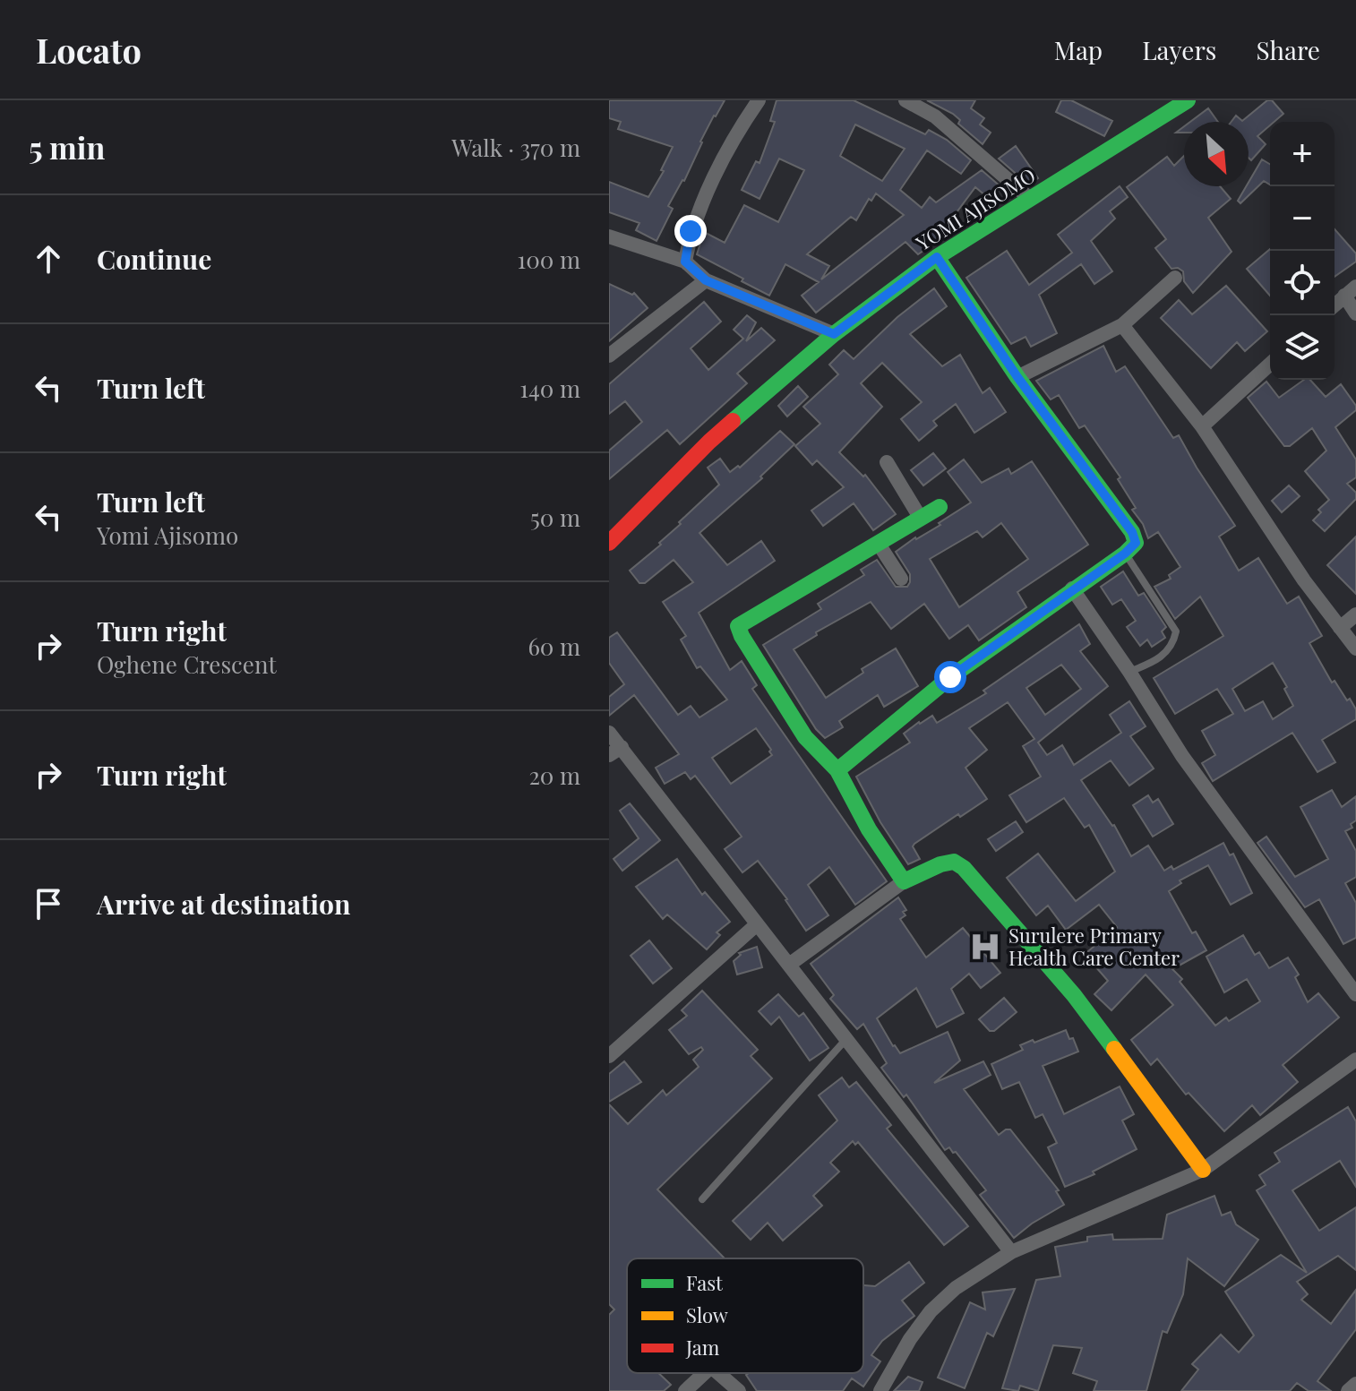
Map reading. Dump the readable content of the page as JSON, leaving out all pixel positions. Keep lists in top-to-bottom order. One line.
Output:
{"streets":{"street":["YOMI AJISOMO"]},"places":{"hospital":["Surulere Primary Health Care Center"]},"legend":["Fast","Slow","Jam"],"north":"bottom right","page":{"header":"Locato","nav":["Map","Layers","Share"],"heading":["5 min","Walk · 370 m"],"map_buttons":["+","−"],"list":[["Continue","100 m"],["Turn left","140 m"],["Turn left","Yomi Ajisomo","50 m"],["Turn right","Oghene Crescent","60 m"],["Turn right","20 m"],"Arrive at destination"]}}
